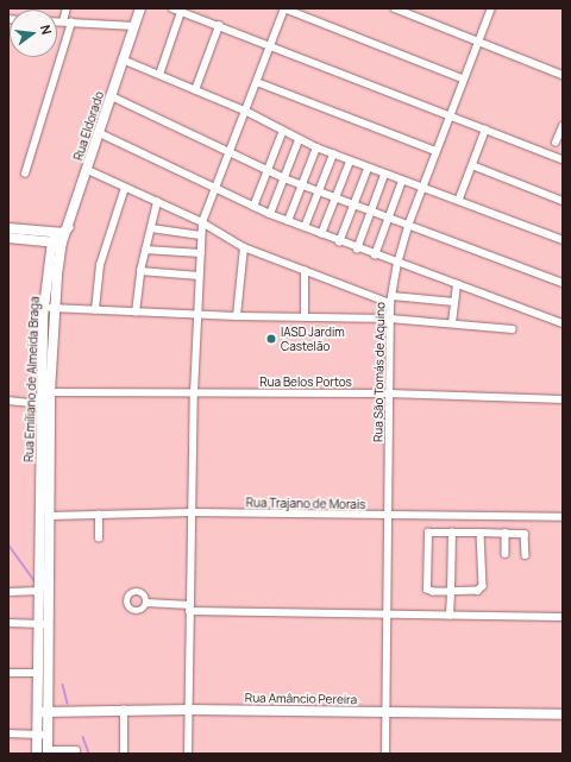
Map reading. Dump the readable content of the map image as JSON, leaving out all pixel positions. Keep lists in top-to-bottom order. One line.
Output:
{"streets":{"street":["Rua Eldorado","Rua São Tomás de Aquino","Rua Emíliano de Almeida Braga","Rua Belos Portos","Rua Trajano de Morais","Rua Amâncio Pereira"]},"crossings":[["Rua Eldorado","Rua Emíliano de Almeida Braga"],["Rua São Tomás de Aquino","Rua Belos Portos"],["Rua São Tomás de Aquino","Rua Trajano de Morais"],["Rua São Tomás de Aquino","Rua Amâncio Pereira"],["Rua Emíliano de Almeida Braga","Rua Belos Portos"],["Rua Emíliano de Almeida Braga","Rua Trajano de Morais"],["Rua Emíliano de Almeida Braga","Rua Amâncio Pereira"]],"places":["IASD Jardim Castelão"],"north":"right"}
